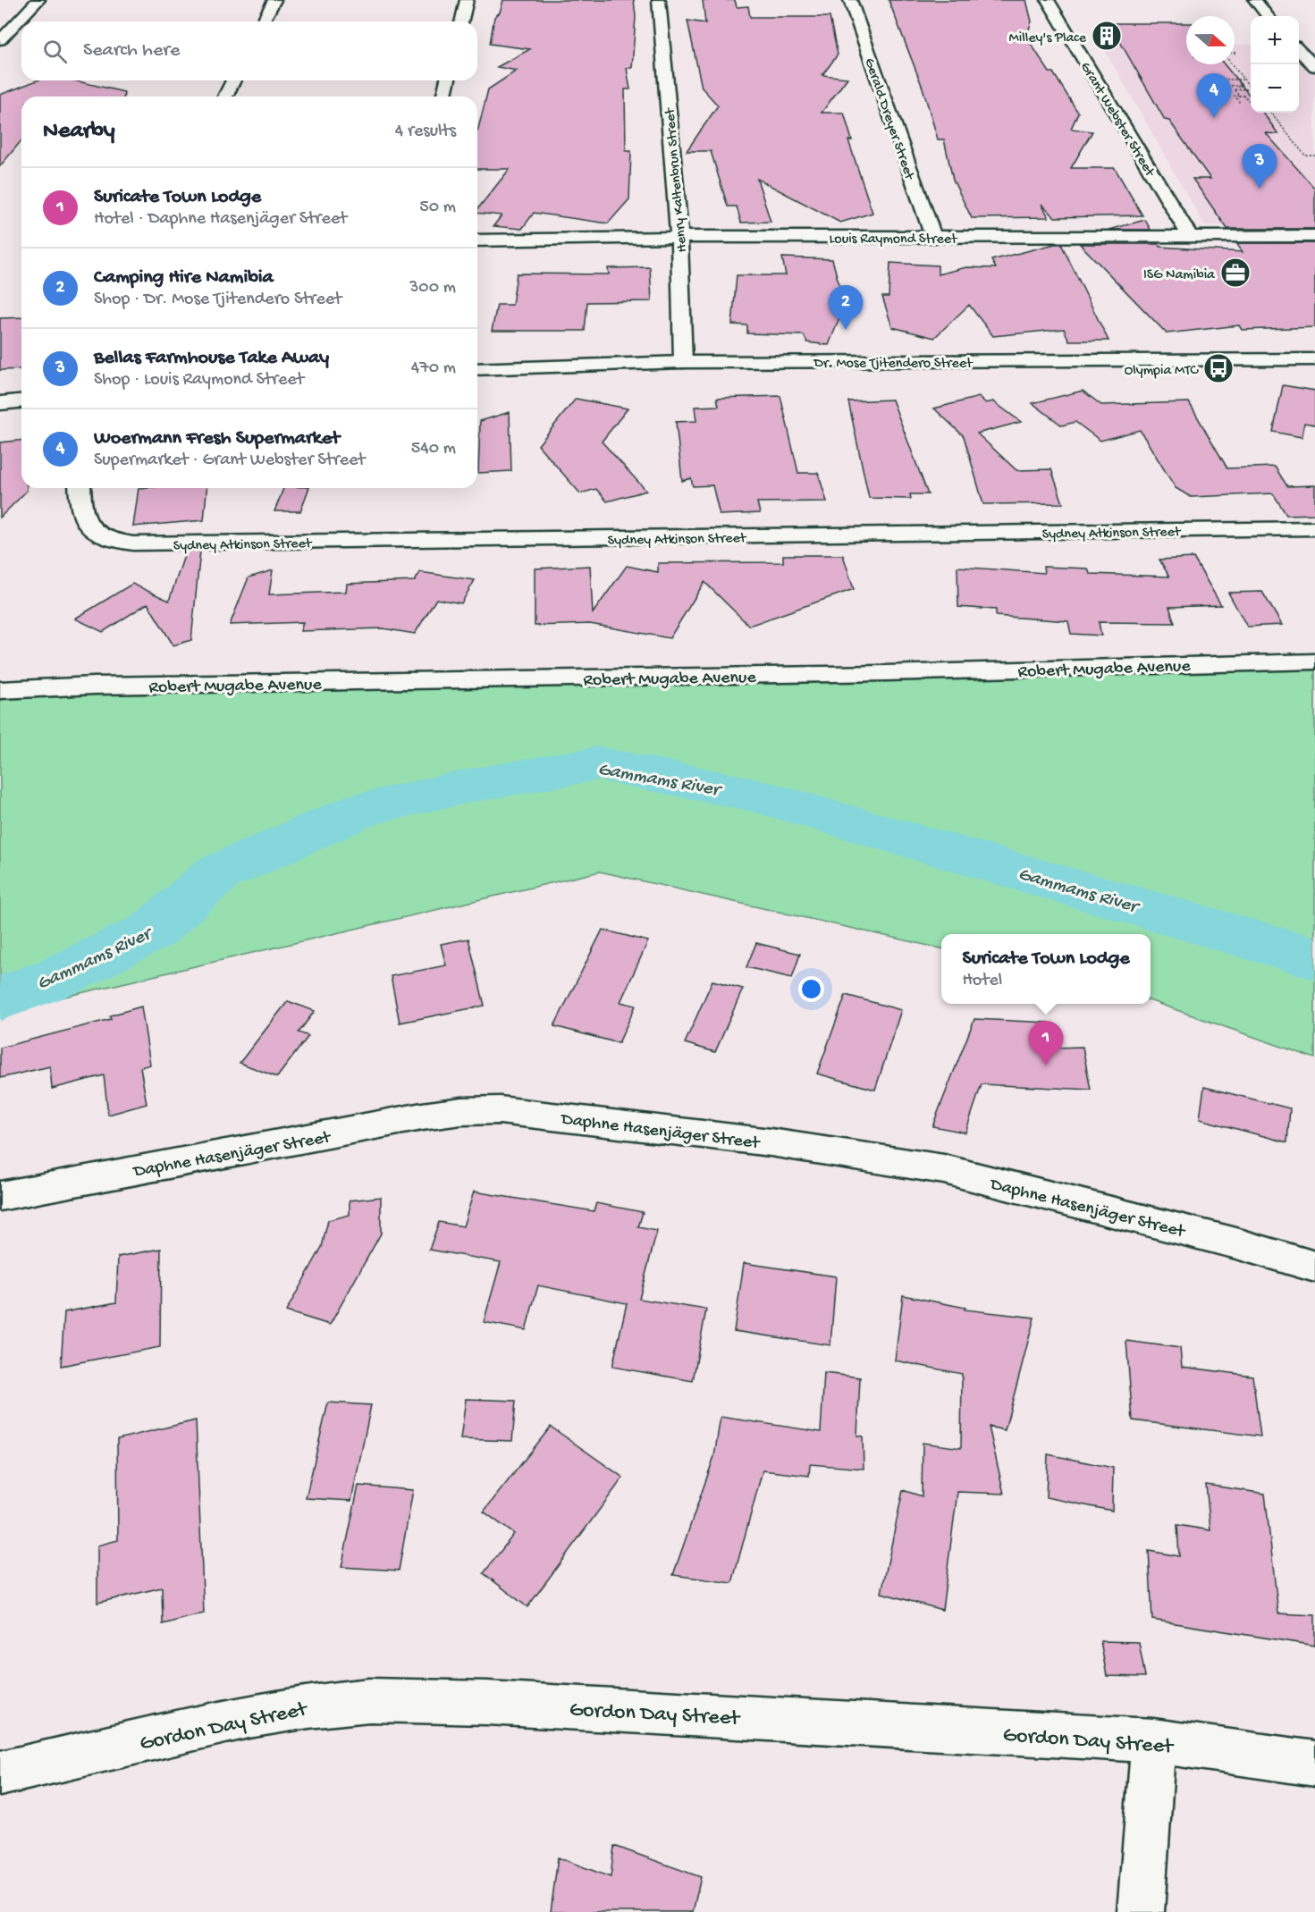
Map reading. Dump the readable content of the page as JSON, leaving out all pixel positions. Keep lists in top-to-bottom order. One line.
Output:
{"streets":{"street":["Gerald Dreyer Street","Grant Webster Street","Henry Kaltenbrun Street","Louis Raymond Street","Dr. Mose Tjitendero Street","Sydney Atkinson Street","Robert Mugabe Avenue","Daphne Hasenjäger Street","Gordon Day Street"]},"crossings":[["Gerald Dreyer Street","Louis Raymond Street"],["Grant Webster Street","Louis Raymond Street"],["Henry Kaltenbrun Street","Louis Raymond Street"],["Henry Kaltenbrun Street","Dr. Mose Tjitendero Street"]],"water":["Gammams River"],"places":{"building":["Milley's Place"],"office":["ISG Namibia"],"bus stop":["Olympia MTC"]},"north":"right","page":{"map_buttons":["+","−"],"search":"Search here","pins":["4","3","2","1"],"heading":["Nearby","4 results"],"list":[{"mark":"1","name":"Suricate Town Lodge","note":"Hotel · Daphne Hasenjäger Street","value":"50 m"},{"mark":"2","name":"Camping Hire Namibia","note":"Shop · Dr. Mose Tjitendero Street","value":"300 m"},{"mark":"3","name":"Bellas Farmhouse Take Away","note":"Shop · Louis Raymond Street","value":"470 m"},{"mark":"4","name":"Woermann Fresh Supermarket","note":"Supermarket · Grant Webster Street","value":"540 m"}],"popup":["Suricate Town Lodge","Hotel"]}}
